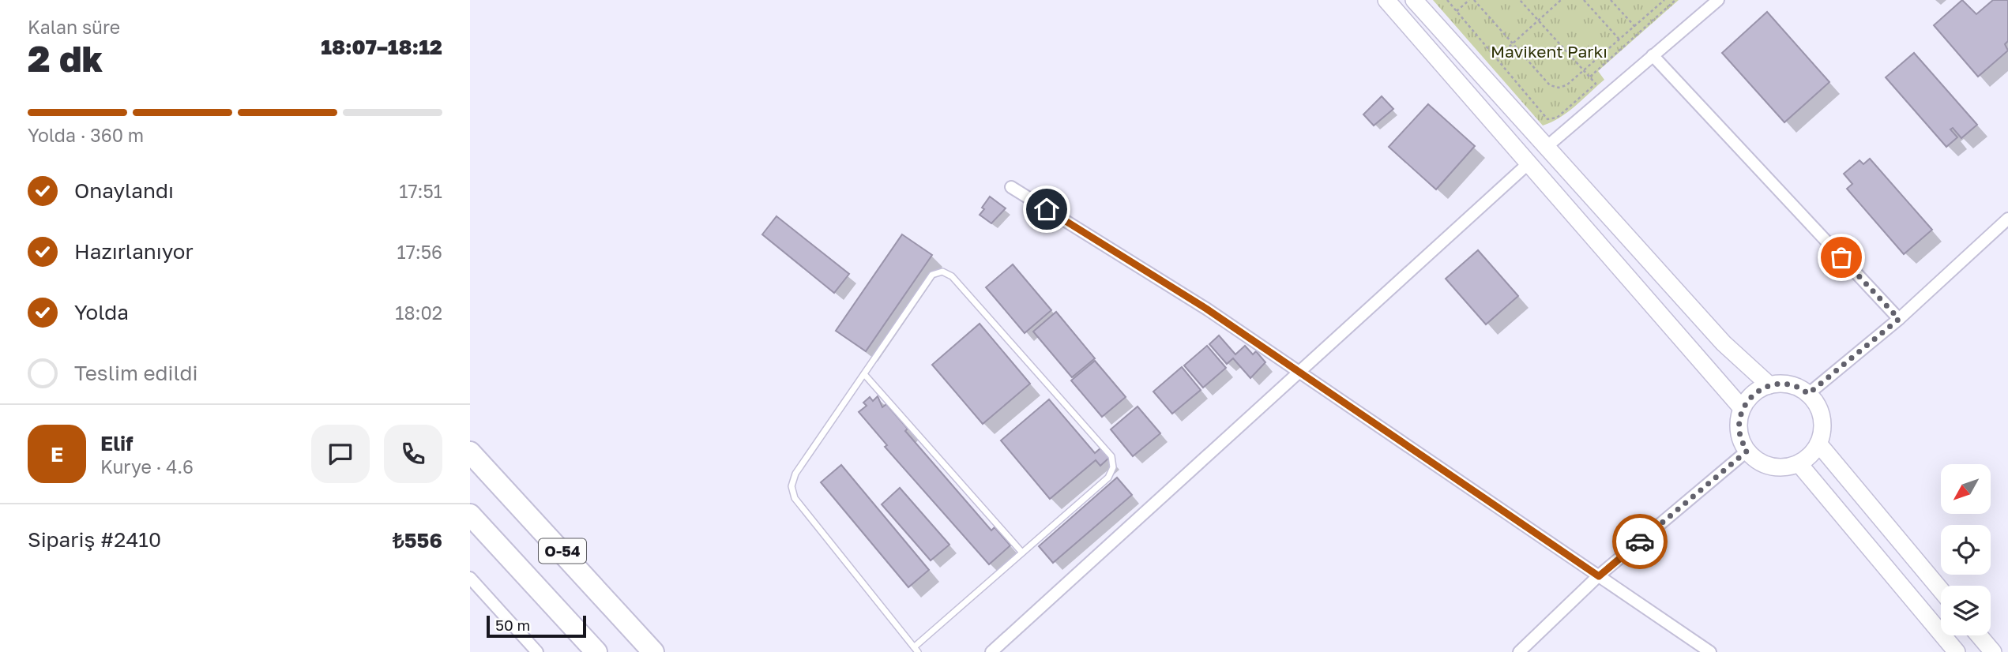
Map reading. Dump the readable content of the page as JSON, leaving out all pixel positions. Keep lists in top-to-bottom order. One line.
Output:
{"streets":{"highway":["O-54"]},"parks":["Mavikent Parkı"],"scale_bar":"50 m","north":"bottom left","page":{"heading":["2 dk","Kalan süre","18:07–18:12"],"panel":["Elif","Kurye · 4.6","Sipariş #2410","₺556"],"bar":"Yolda · 360 m","list":[["Onaylandı","17:51"],["Hazırlanıyor","17:56"],["Yolda","18:02"],"Teslim edildi"],"round":"E","scale":"50 m"}}
